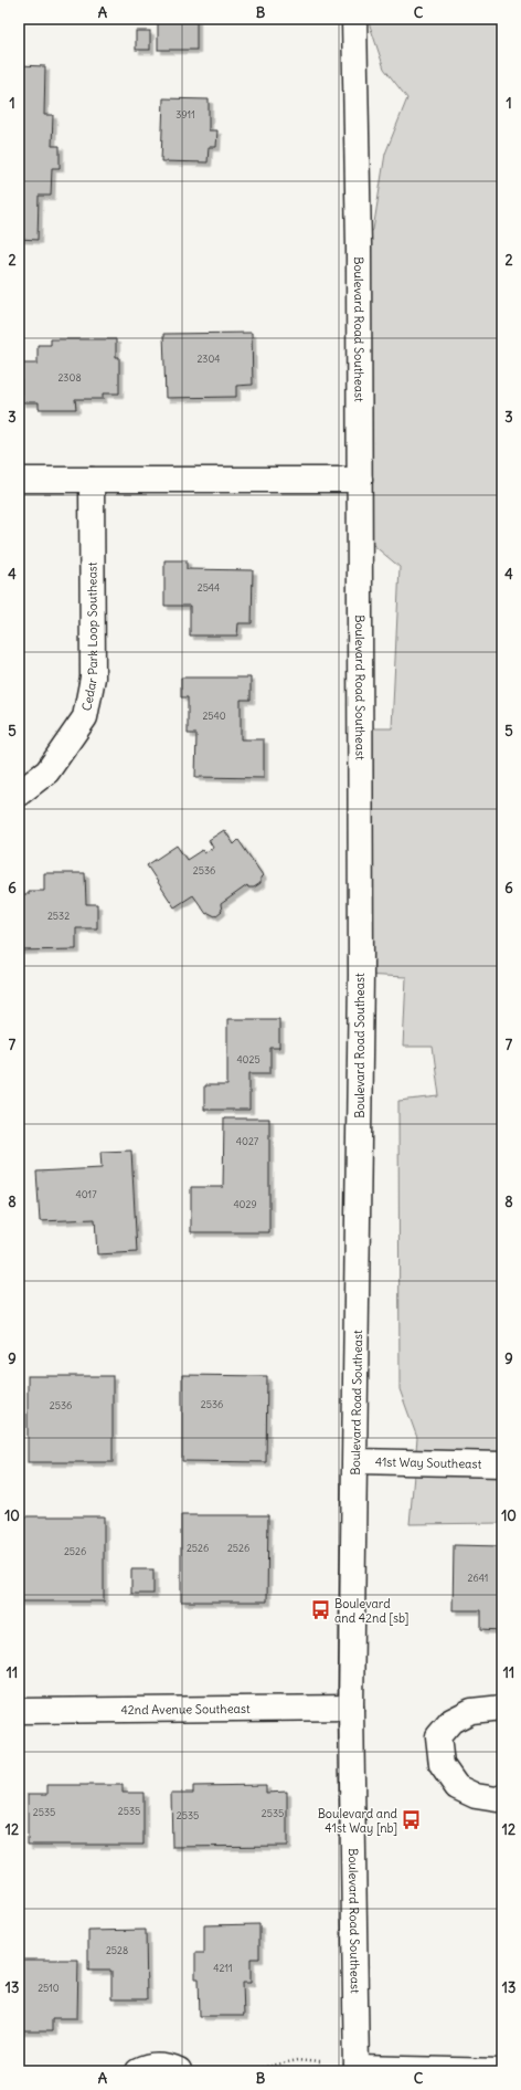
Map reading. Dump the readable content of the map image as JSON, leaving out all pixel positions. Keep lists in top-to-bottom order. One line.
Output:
{"streets":{"street":["Boulevard Road Southeast","Cedar Park Loop Southeast","41st Way Southeast","42nd Avenue Southeast"]},"crossings":[["Boulevard Road Southeast","41st Way Southeast"],["Boulevard Road Southeast","42nd Avenue Southeast"]],"places":{"bus stop":["Boulevard and 42nd [sb]","Boulevard and 41st Way [nb]"]},"house_numbers":["3911","2304","2308","2544","2540","2536","2532","4025","4027","4017","4029","2536","2536","2526","2526","2526","2641","2535","2535","2535","2535","2528","4211","2510"],"grid":{"columns":["A","B","C"],"rows":["1","2","3","4","5","6","7","8","9","10","11","12","13"]}}
